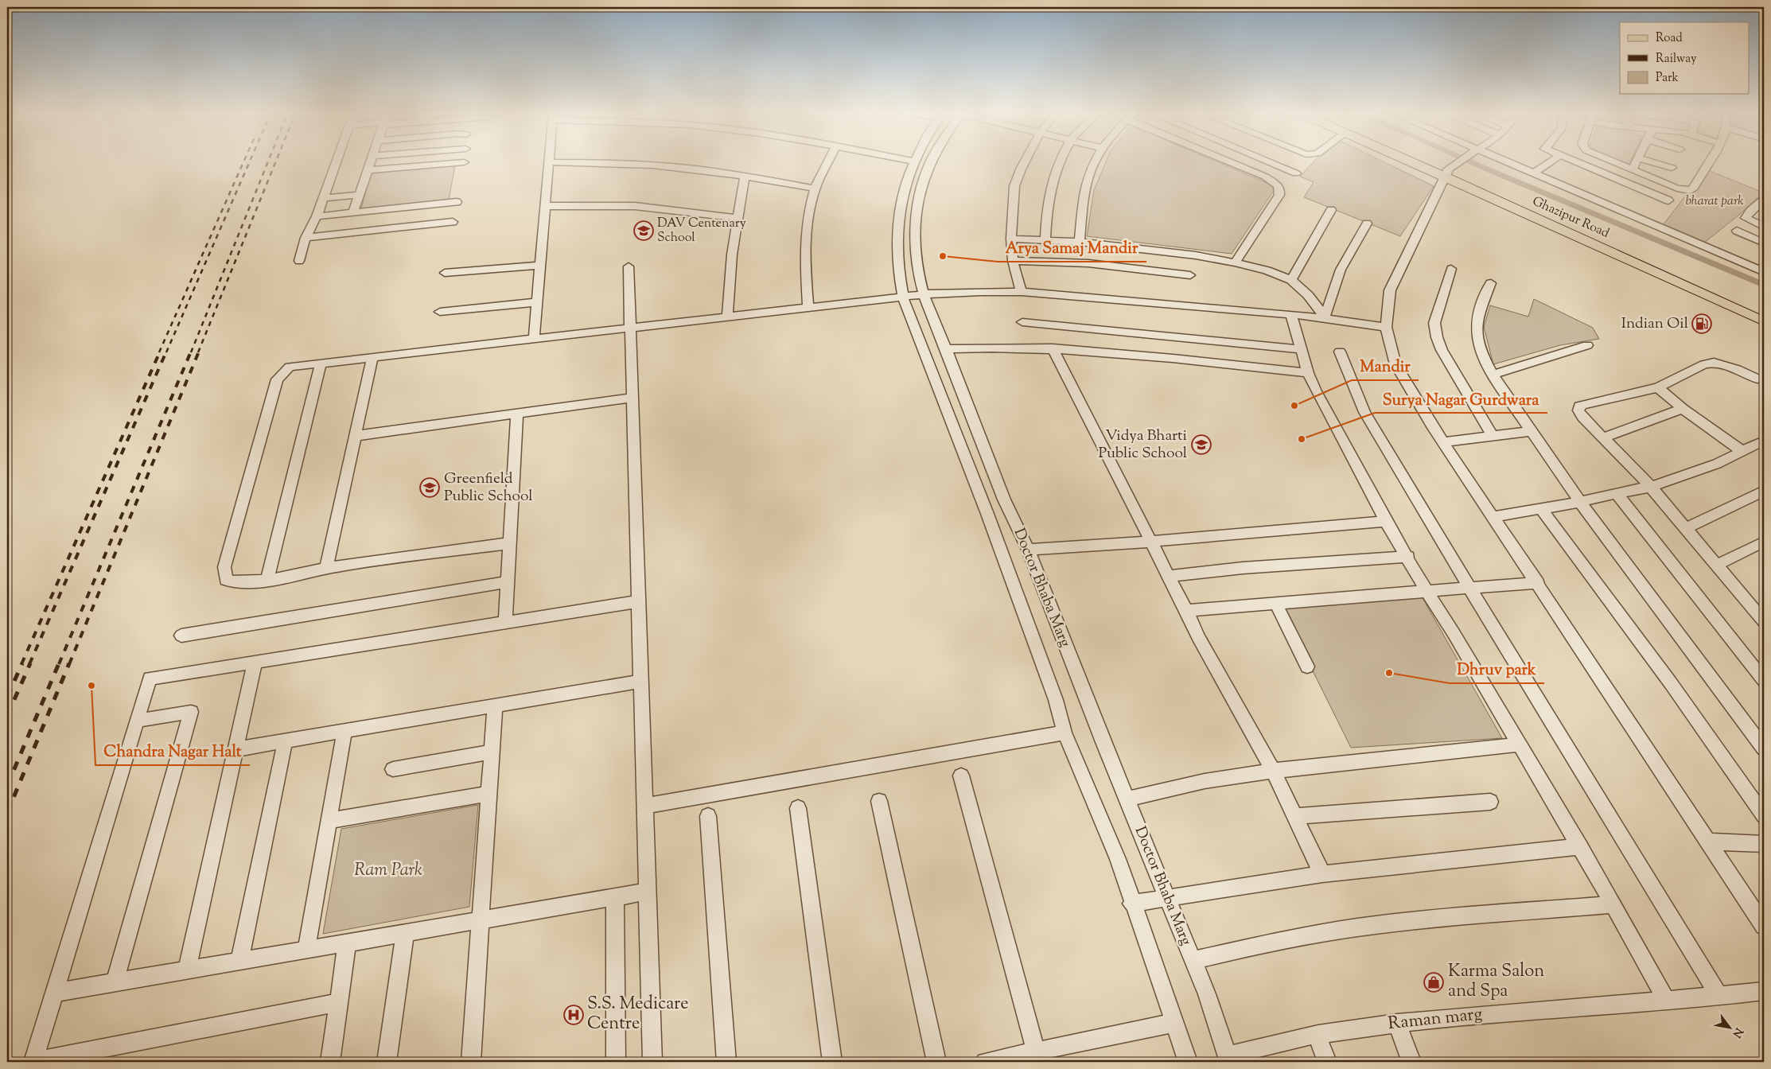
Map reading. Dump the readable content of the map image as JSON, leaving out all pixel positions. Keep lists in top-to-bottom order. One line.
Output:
{"streets":{"main road":["Ghazipur Road"],"street":["Doctor Bhaba Marg","Raman marg"]},"crossings":[["Doctor Bhaba Marg","Raman marg"]],"parks":["bharat park","Ram Park"],"places":{"school or university":["DAV Centenary School","Vidya Bharti Public School","Greenfield Public School"],"other":["Arya Samaj Mandir","Mandir","Surya Nagar Gurdwara","Dhruv park","Chandra Nagar Halt"],"fuel station":["Indian Oil"],"shop":["Karma Salon and Spa"],"hospital":["S.S. Medicare Centre"]},"legend":["Road","Railway","Park"],"north":"bottom right"}
